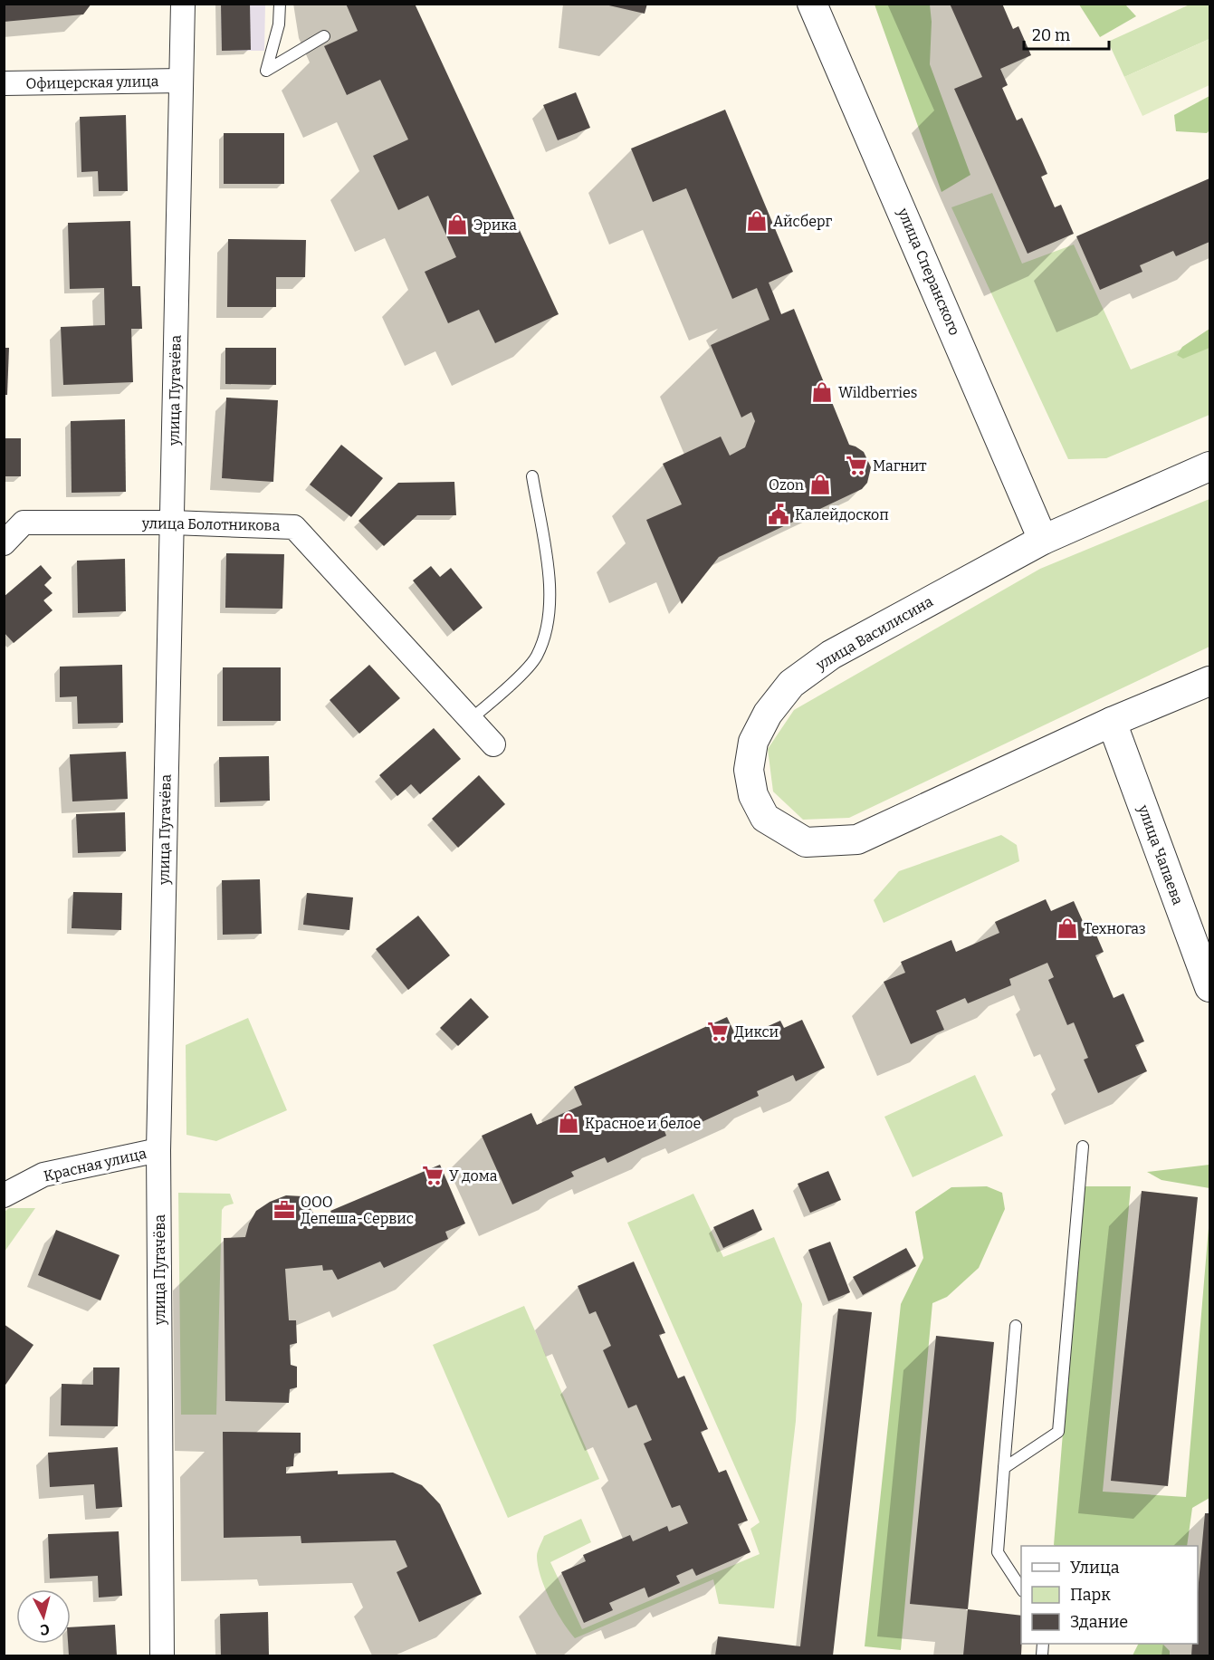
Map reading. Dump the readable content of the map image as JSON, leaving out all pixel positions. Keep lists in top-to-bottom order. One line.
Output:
{"streets":{"street":["Офицерская улица","улица Сперанского","улица Пугачёва","улица Болотникова","улица Василисина","улица Чапаева","Красная улица"]},"crossings":[["Офицерская улица","улица Пугачёва"],["улица Сперанского","улица Василисина"],["улица Пугачёва","улица Болотникова"],["улица Пугачёва","Красная улица"],["улица Василисина","улица Чапаева"]],"places":{"shop":["Айсберг","Эрика","Wildberries","Ozon","Техногаз","Красное и белое"],"supermarket":["Магнит","Дикси","У дома"],"public building":["Калейдоскоп"],"office":["ООО Депеша-Сервис"]},"legend":["Улица","Парк","Здание"],"scale_bar":"20 m","north":"bottom"}
